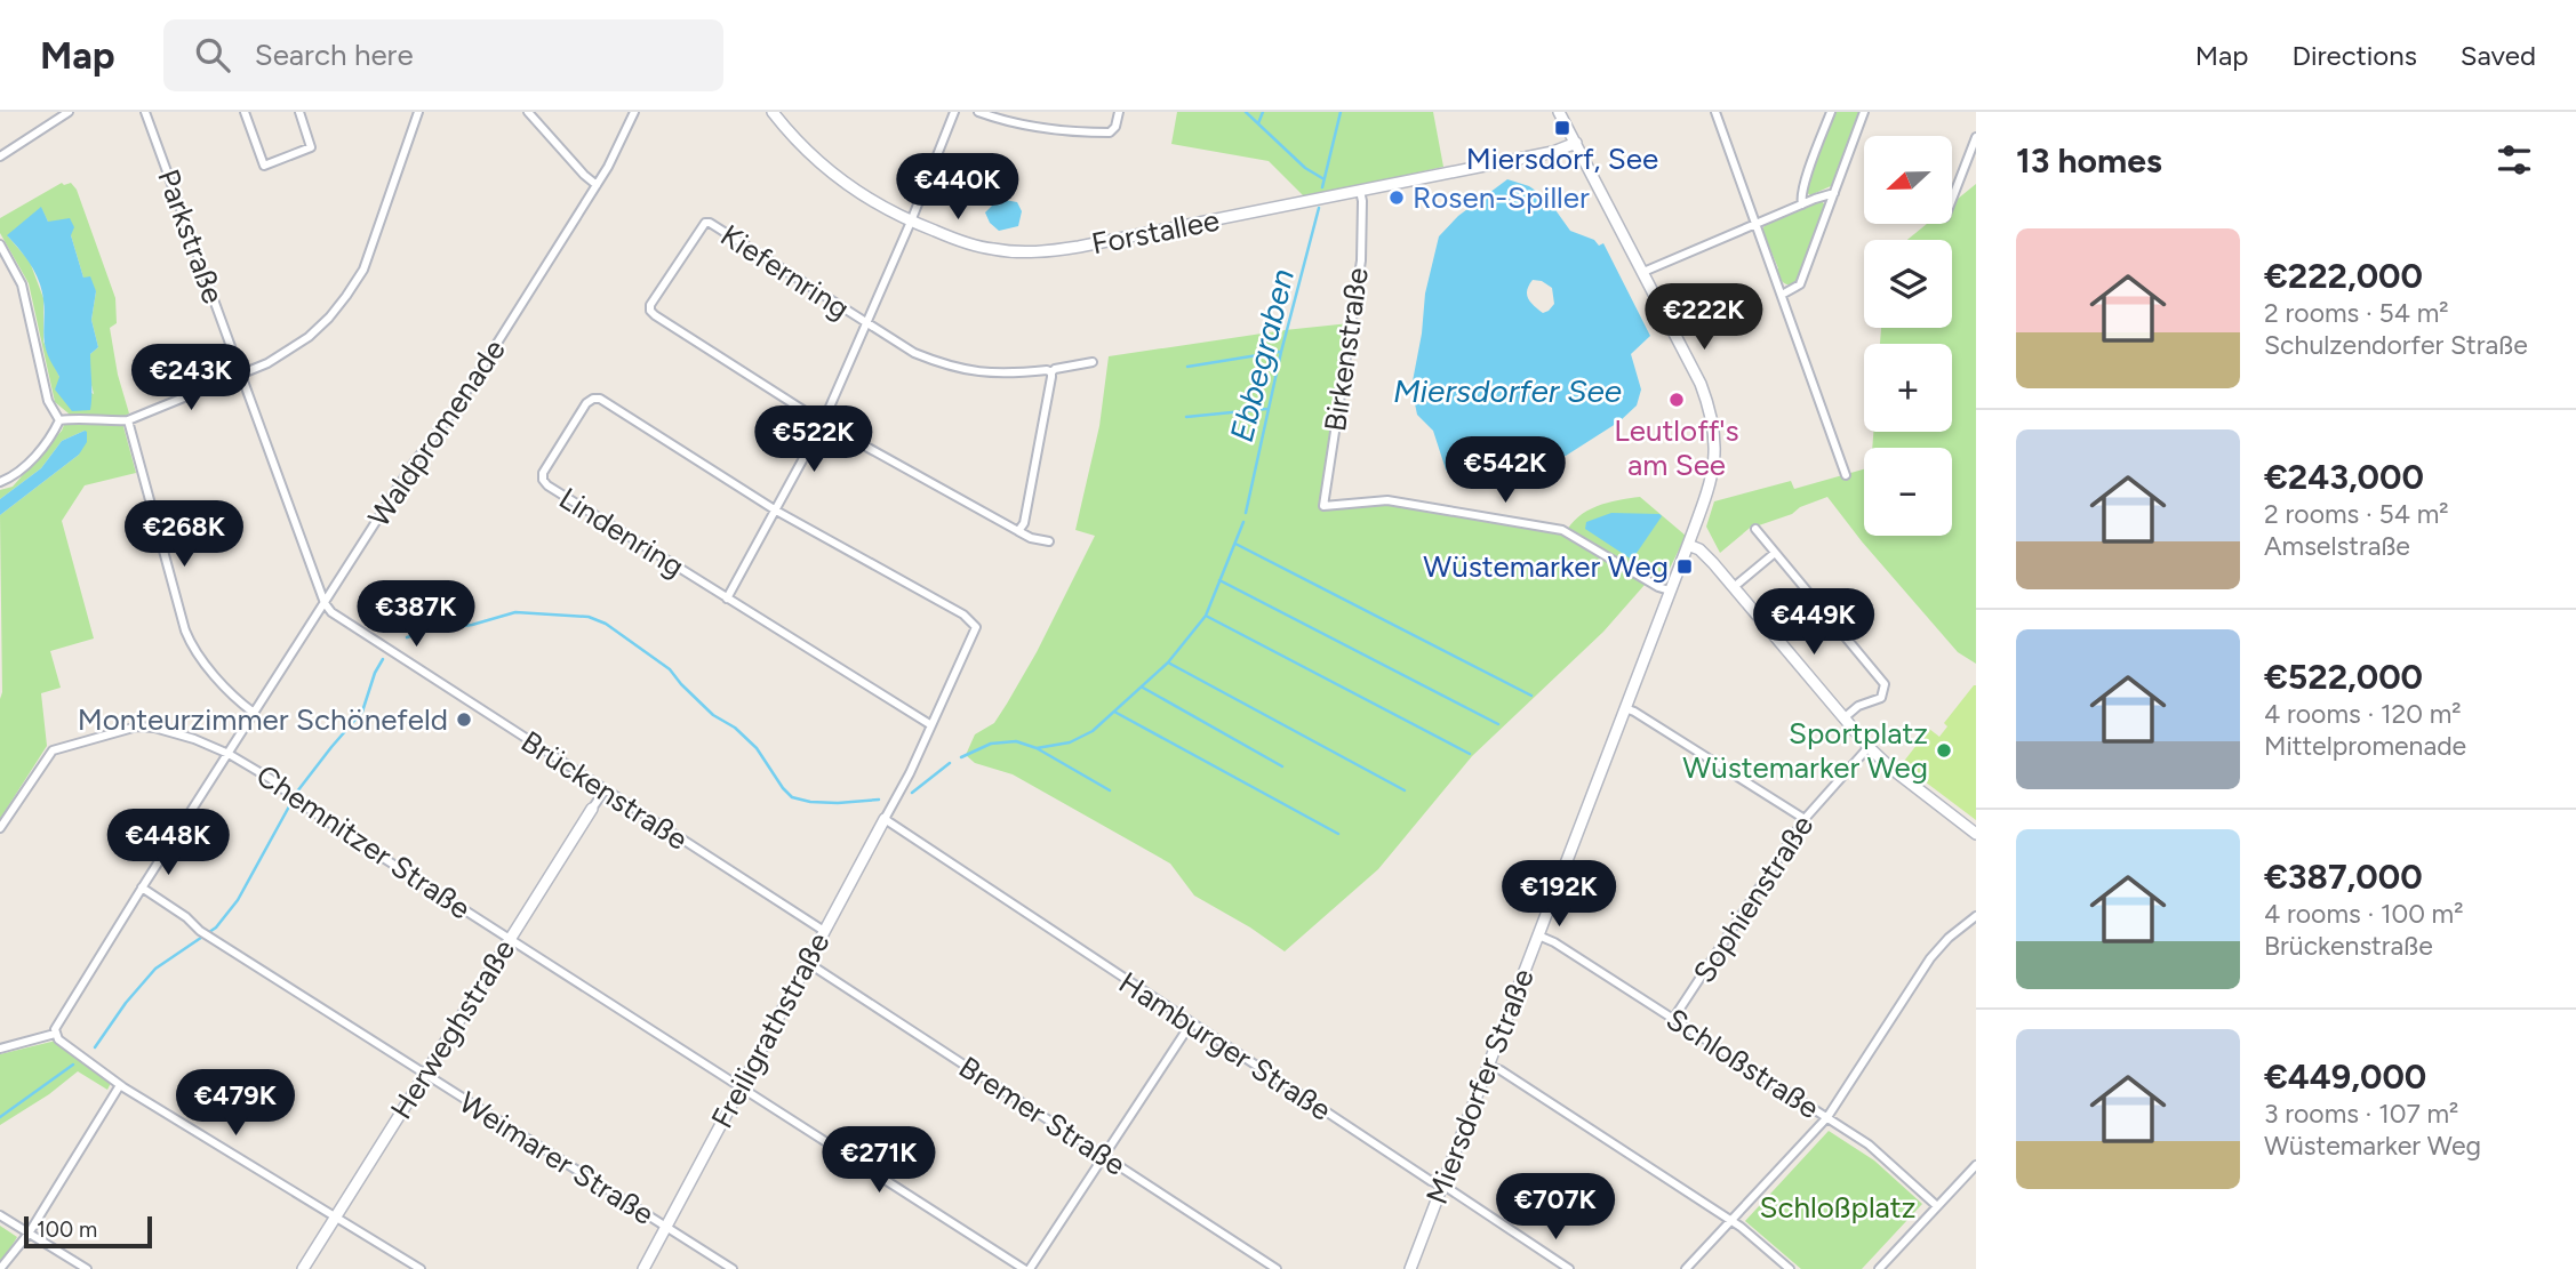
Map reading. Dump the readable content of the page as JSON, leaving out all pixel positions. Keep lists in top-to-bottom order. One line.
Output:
{"streets":{"street":["Forstallee","Parkstraße","Kiefernring","Birkenstraße","Waldpromenade","Lindenring","Brückenstraße","Chemnitzer Straße","Sophienstraße","Herweghstraße","Freiligrathstraße","Hamburger Straße","Schloßstraße","Miersdorfer Straße","Bremer Straße","Weimarer Straße"]},"crossings":[["Forstallee","Birkenstraße"],["Forstallee","Miersdorfer Straße"],["Parkstraße","Waldpromenade"],["Parkstraße","Brückenstraße"],["Birkenstraße","Miersdorfer Straße"],["Waldpromenade","Brückenstraße"],["Waldpromenade","Chemnitzer Straße"],["Waldpromenade","Weimarer Straße"],["Lindenring","Freiligrathstraße"],["Brückenstraße","Herweghstraße"],["Brückenstraße","Freiligrathstraße"],["Chemnitzer Straße","Herweghstraße"],["Chemnitzer Straße","Freiligrathstraße"],["Sophienstraße","Schloßstraße"],["Herweghstraße","Weimarer Straße"],["Freiligrathstraße","Hamburger Straße"],["Freiligrathstraße","Bremer Straße"],["Freiligrathstraße","Weimarer Straße"],["Hamburger Straße","Miersdorfer Straße"],["Schloßstraße","Miersdorfer Straße"]],"water":["Ebbegraben","Miersdorfer See"],"parks":["Schloßplatz"],"places":{"transit":["Miersdorf, See","Wüstemarker Weg"],"other":["Rosen-Spiller","Leutloff's am See","Monteurzimmer Schönefeld","Sportplatz Wüstemarker Weg"]},"scale_bar":"100 m","north":"left","page":{"header":"Map","search":"Search here","nav":["Map","Directions","Saved"],"heading":"13 homes","map_buttons":["+","−"],"price":["€440K","€222K","€243K","€522K","€542K","€268K","€387K","€449K","€448K","€192K","€479K","€271K","€707K"],"list":[{"name":"€222,000","note":"2 rooms · 54 m² · Schulzendorfer Straße"},{"name":"€243,000","note":"2 rooms · 54 m² · Amselstraße"},{"name":"€522,000","note":"4 rooms · 120 m² · Mittelpromenade"},{"name":"€387,000","note":"4 rooms · 100 m² · Brückenstraße"},{"name":"€449,000","note":"3 rooms · 107 m² · Wüstemarker Weg"}],"scale":"100 m"}}
